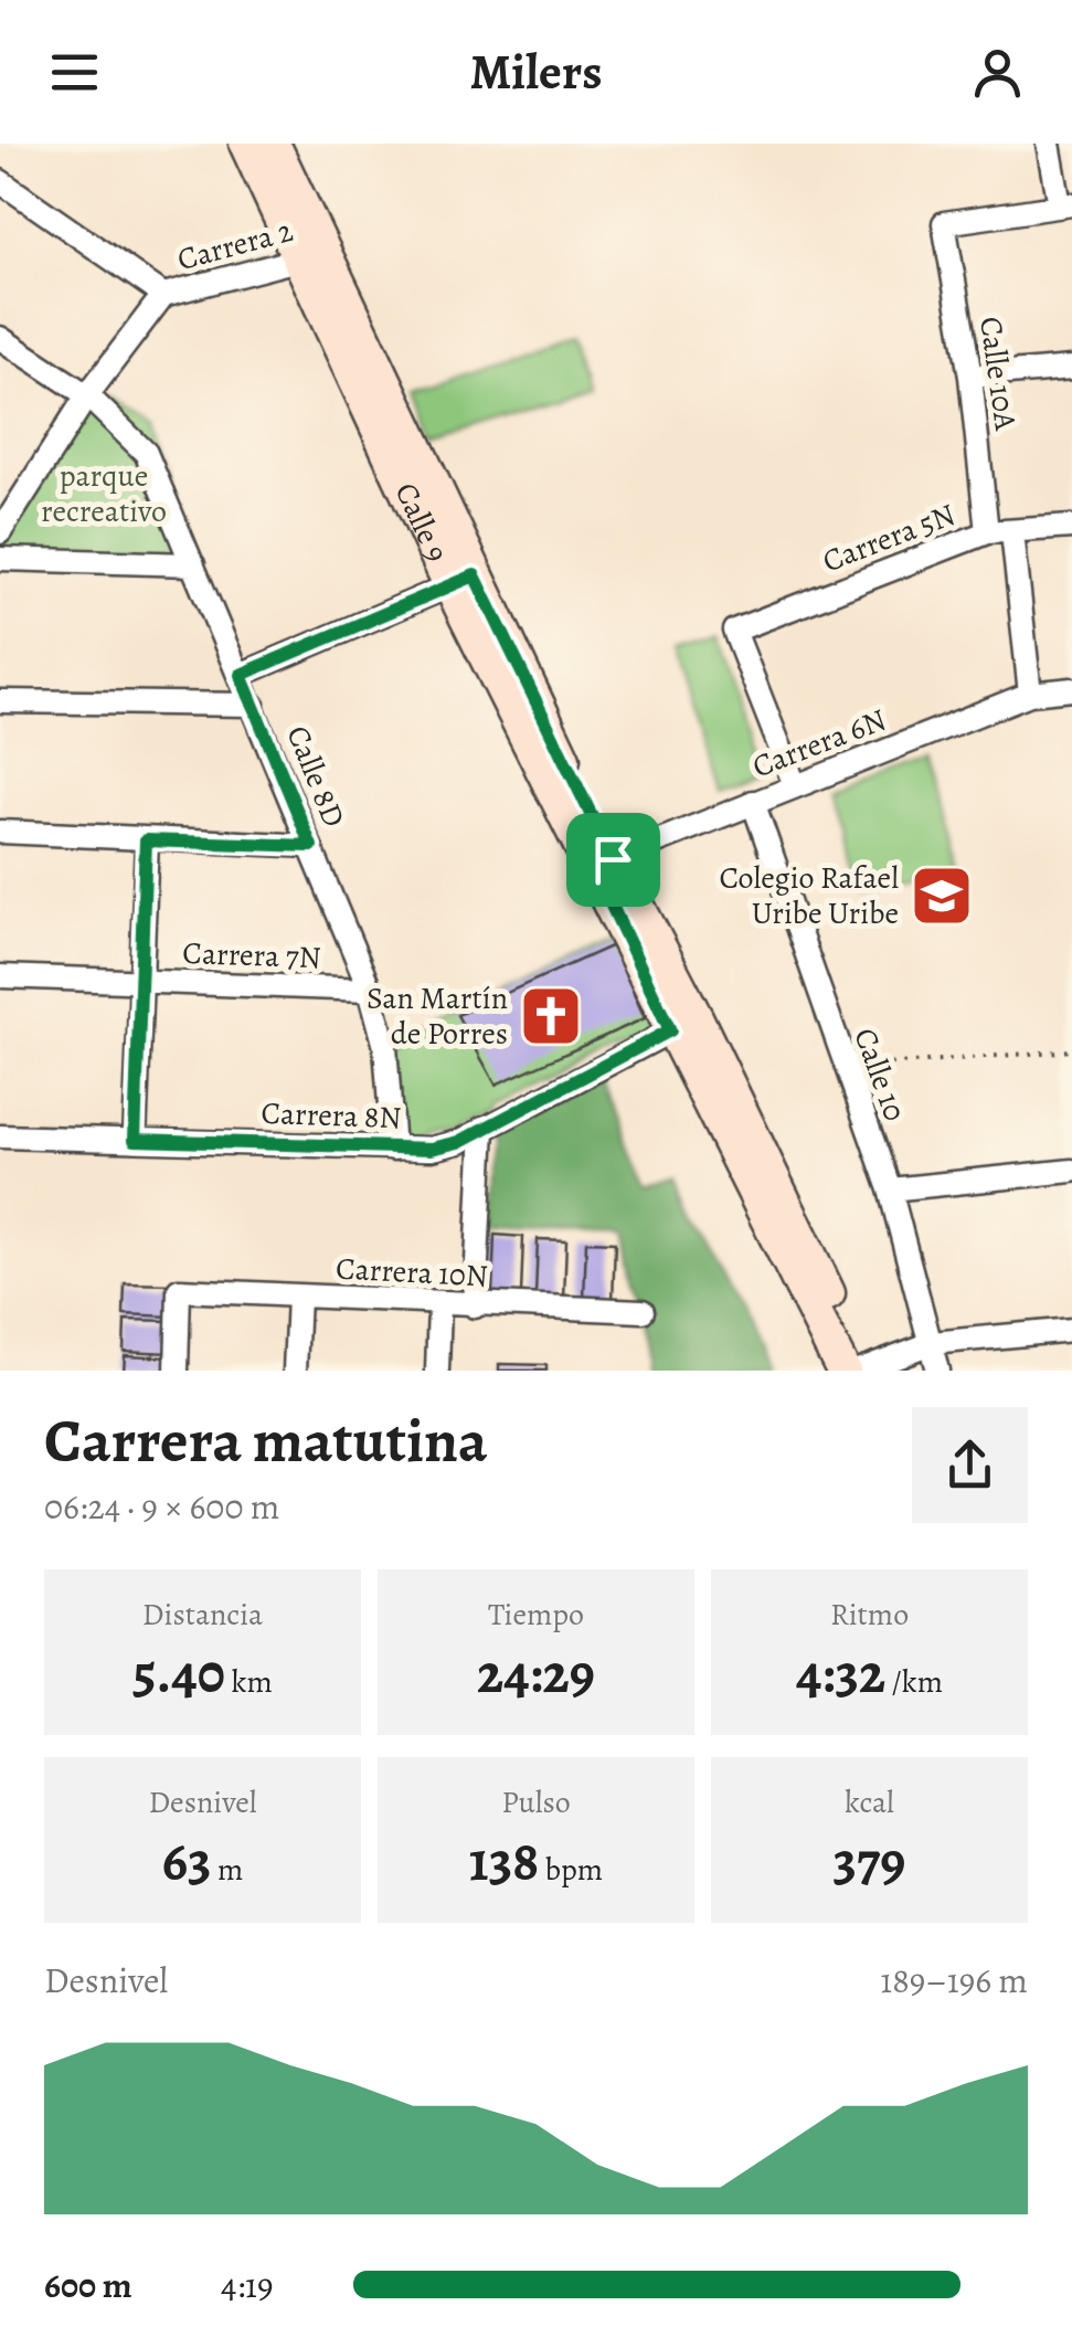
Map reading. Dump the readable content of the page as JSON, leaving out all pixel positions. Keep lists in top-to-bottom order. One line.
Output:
{"streets":{"street":["Carrera 2","Calle 10A","Calle 9","Carrera 5N","Carrera 6N","Calle 8D","Carrera 7N","Calle 10","Carrera 8N","Carrera 10N"]},"crossings":[["Carrera 2","Calle 9"],["Calle 10A","Carrera 5N"],["Calle 9","Carrera 6N"],["Calle 9","Carrera 8N"],["Carrera 5N","Carrera 6N"],["Carrera 6N","Calle 10"],["Calle 8D","Carrera 7N"],["Calle 8D","Carrera 8N"]],"parks":["parque recreativo"],"places":{"school or university":["Colegio Rafael Uribe Uribe"],"church":["San Martín de Porres"]},"page":{"header":"Milers","heading":["Carrera matutina","06:24 · 9 × 600 m"],"stats":[["Distancia","5.40 km"],["Tiempo","24:29"],["Ritmo","4:32 /km"],["Desnivel","63 m"],["Pulso","138 bpm"],["kcal","379"]],"chart":["Desnivel","189–196 m"],"list":[{"name":"600 m","note":"4:19"}]}}
